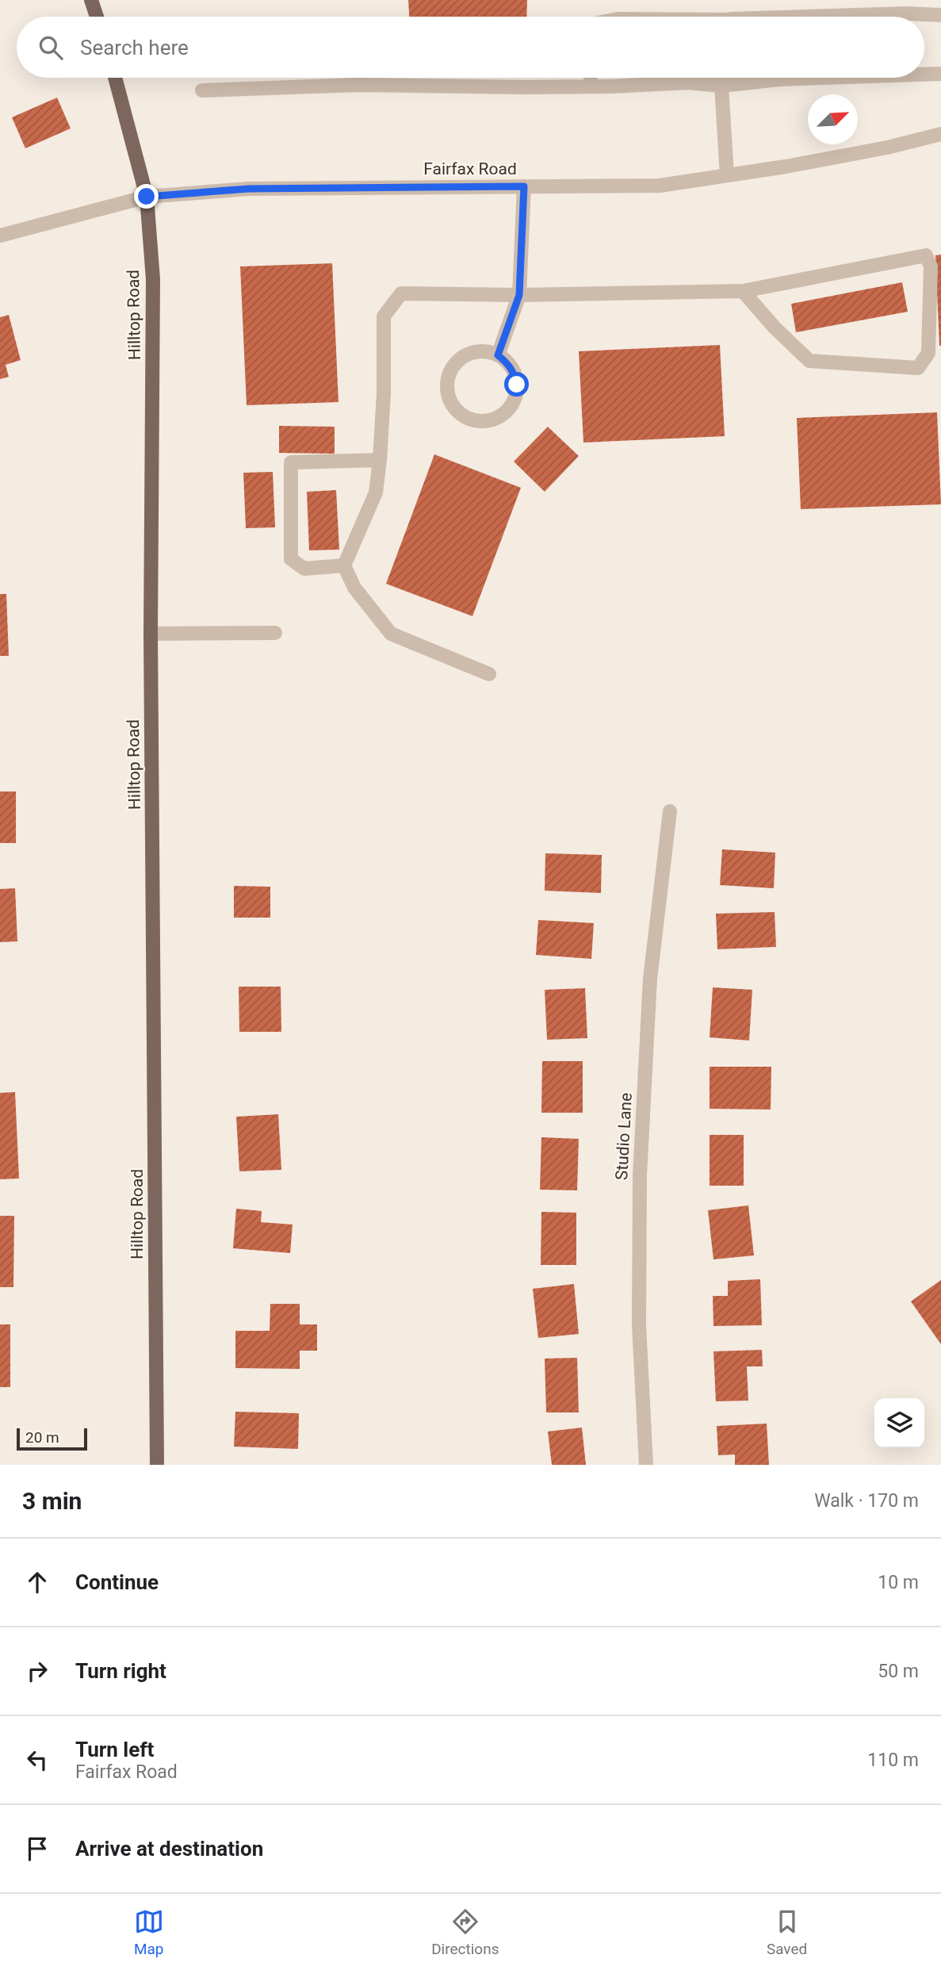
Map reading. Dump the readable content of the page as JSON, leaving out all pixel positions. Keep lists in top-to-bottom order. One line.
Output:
{"streets":{"main road":["Hilltop Road"],"street":["Fairfax Road","Studio Lane"]},"crossings":[["Fairfax Road","Hilltop Road"]],"scale_bar":"20 m","north":"top right","page":{"search":"Search here","scale":"20 m","heading":["3 min","Walk · 170 m"],"list":[["Continue","10 m"],["Turn right","50 m"],["Turn left","Fairfax Road","110 m"],"Arrive at destination"],"nav":["Map","Directions","Saved"]}}
